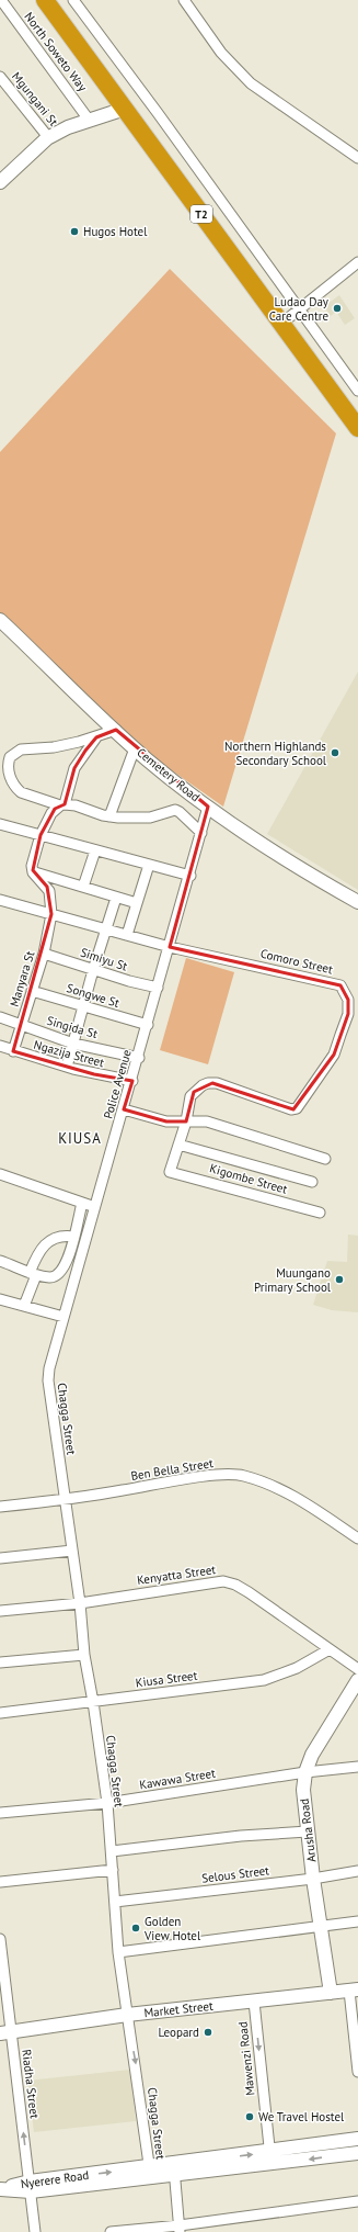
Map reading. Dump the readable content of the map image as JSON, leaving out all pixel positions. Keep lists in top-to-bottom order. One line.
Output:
{"streets":{"highway":["T2"],"main road":["Cemetery Road","Arusha Road","Market Street","Nyerere Road"],"street":["North Soweto Way","Mgungani St","Simiyu St","Comoro Street","Manyara St","Songwe St","Singida St","Ngazija Street","Police Avenue","Kigombe Street","Chagga Street","Ben Bella Street","Kenyatta Street","Kiusa Street","Kawawa Street","Selous Street","Mawenzi Road","Riadha Street"]},"crossings":[["Cemetery Road","Police Avenue"],["Simiyu St","Manyara St"],["Simiyu St","Police Avenue"],["Comoro Street","Manyara St"],["Comoro Street","Police Avenue"],["Manyara St","Songwe St"],["Manyara St","Singida St"],["Manyara St","Ngazija Street"],["Songwe St","Police Avenue"],["Singida St","Police Avenue"],["Ngazija Street","Police Avenue"],["Police Avenue","Chagga Street"],["Chagga Street","Ben Bella Street"],["Chagga Street","Kenyatta Street"],["Chagga Street","Kiusa Street"],["Chagga Street","Kawawa Street"],["Chagga Street","Selous Street"],["Chagga Street","Market Street"],["Chagga Street","Nyerere Road"],["Kenyatta Street","Kiusa Street"],["Kawawa Street","Arusha Road"],["Arusha Road","Selous Street"],["Arusha Road","Market Street"],["Market Street","Mawenzi Road"],["Market Street","Riadha Street"],["Mawenzi Road","Nyerere Road"],["Riadha Street","Nyerere Road"]],"one_way":["Mawenzi Road","Riadha Street"],"districts":["KIUSA"],"places":["Hugos Hotel","Ludao Day Care Centre","Northern Highlands Secondary School","Muungano Primary School","Golden View Hotel","Leopard","We Travel Hostel"]}
